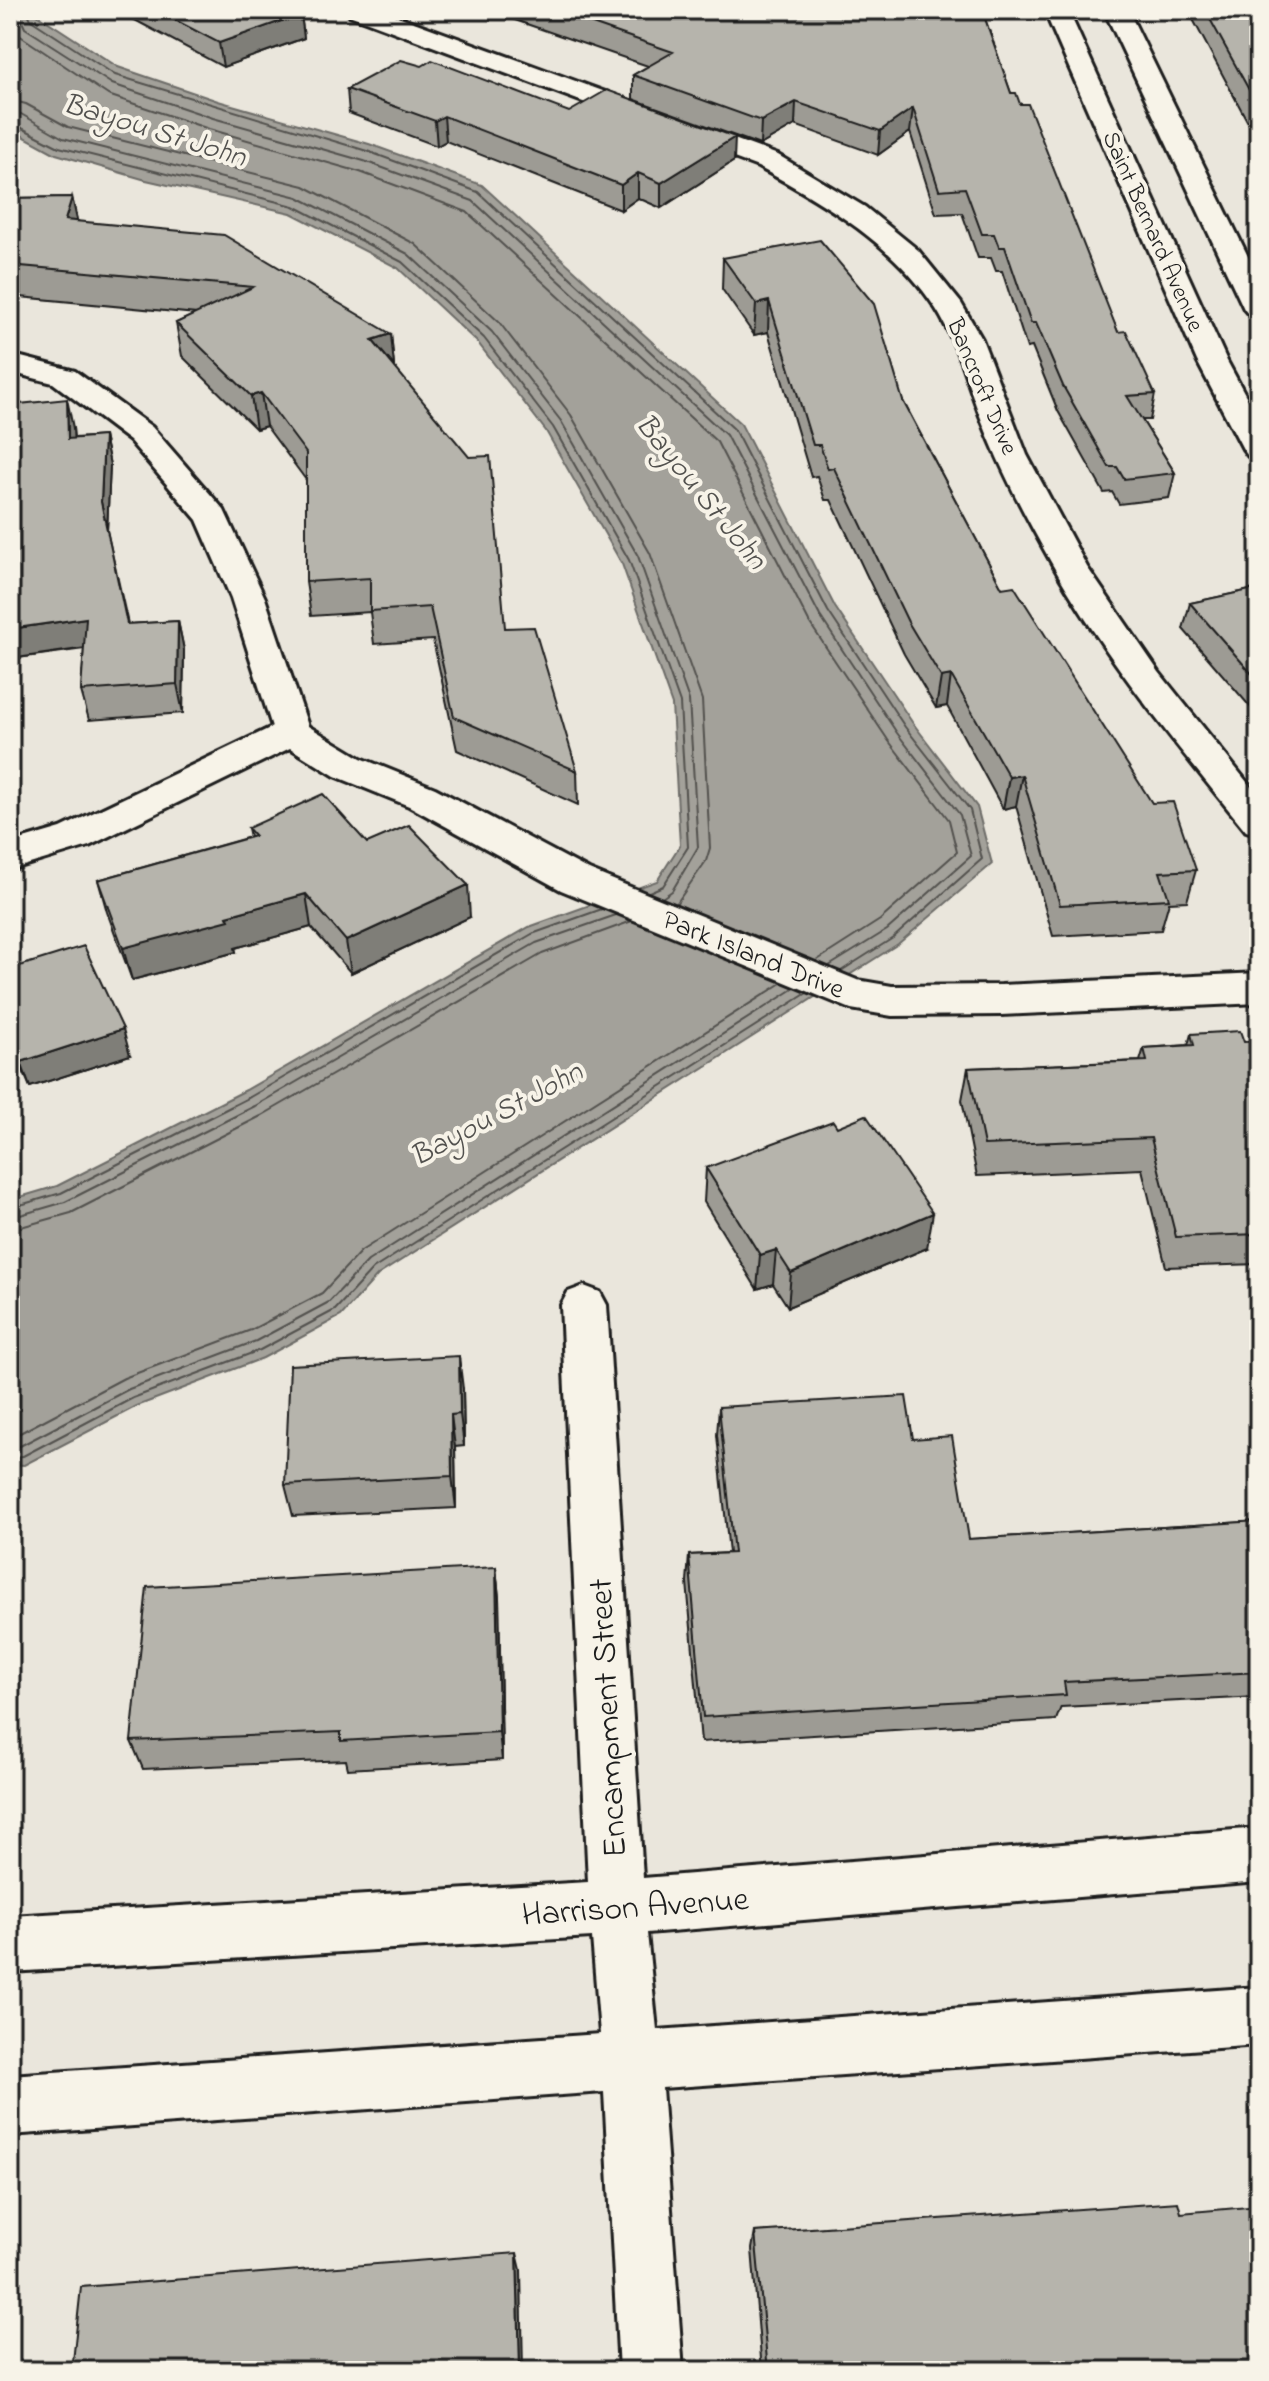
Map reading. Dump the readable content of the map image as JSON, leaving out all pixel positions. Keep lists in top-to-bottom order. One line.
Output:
{"streets":{"street":["Saint Bernard Avenue","Bancroft Drive","Park Island Drive","Encampment Street","Harrison Avenue"]},"crossings":[["Encampment Street","Harrison Avenue"]],"water":["Bayou St John"]}
